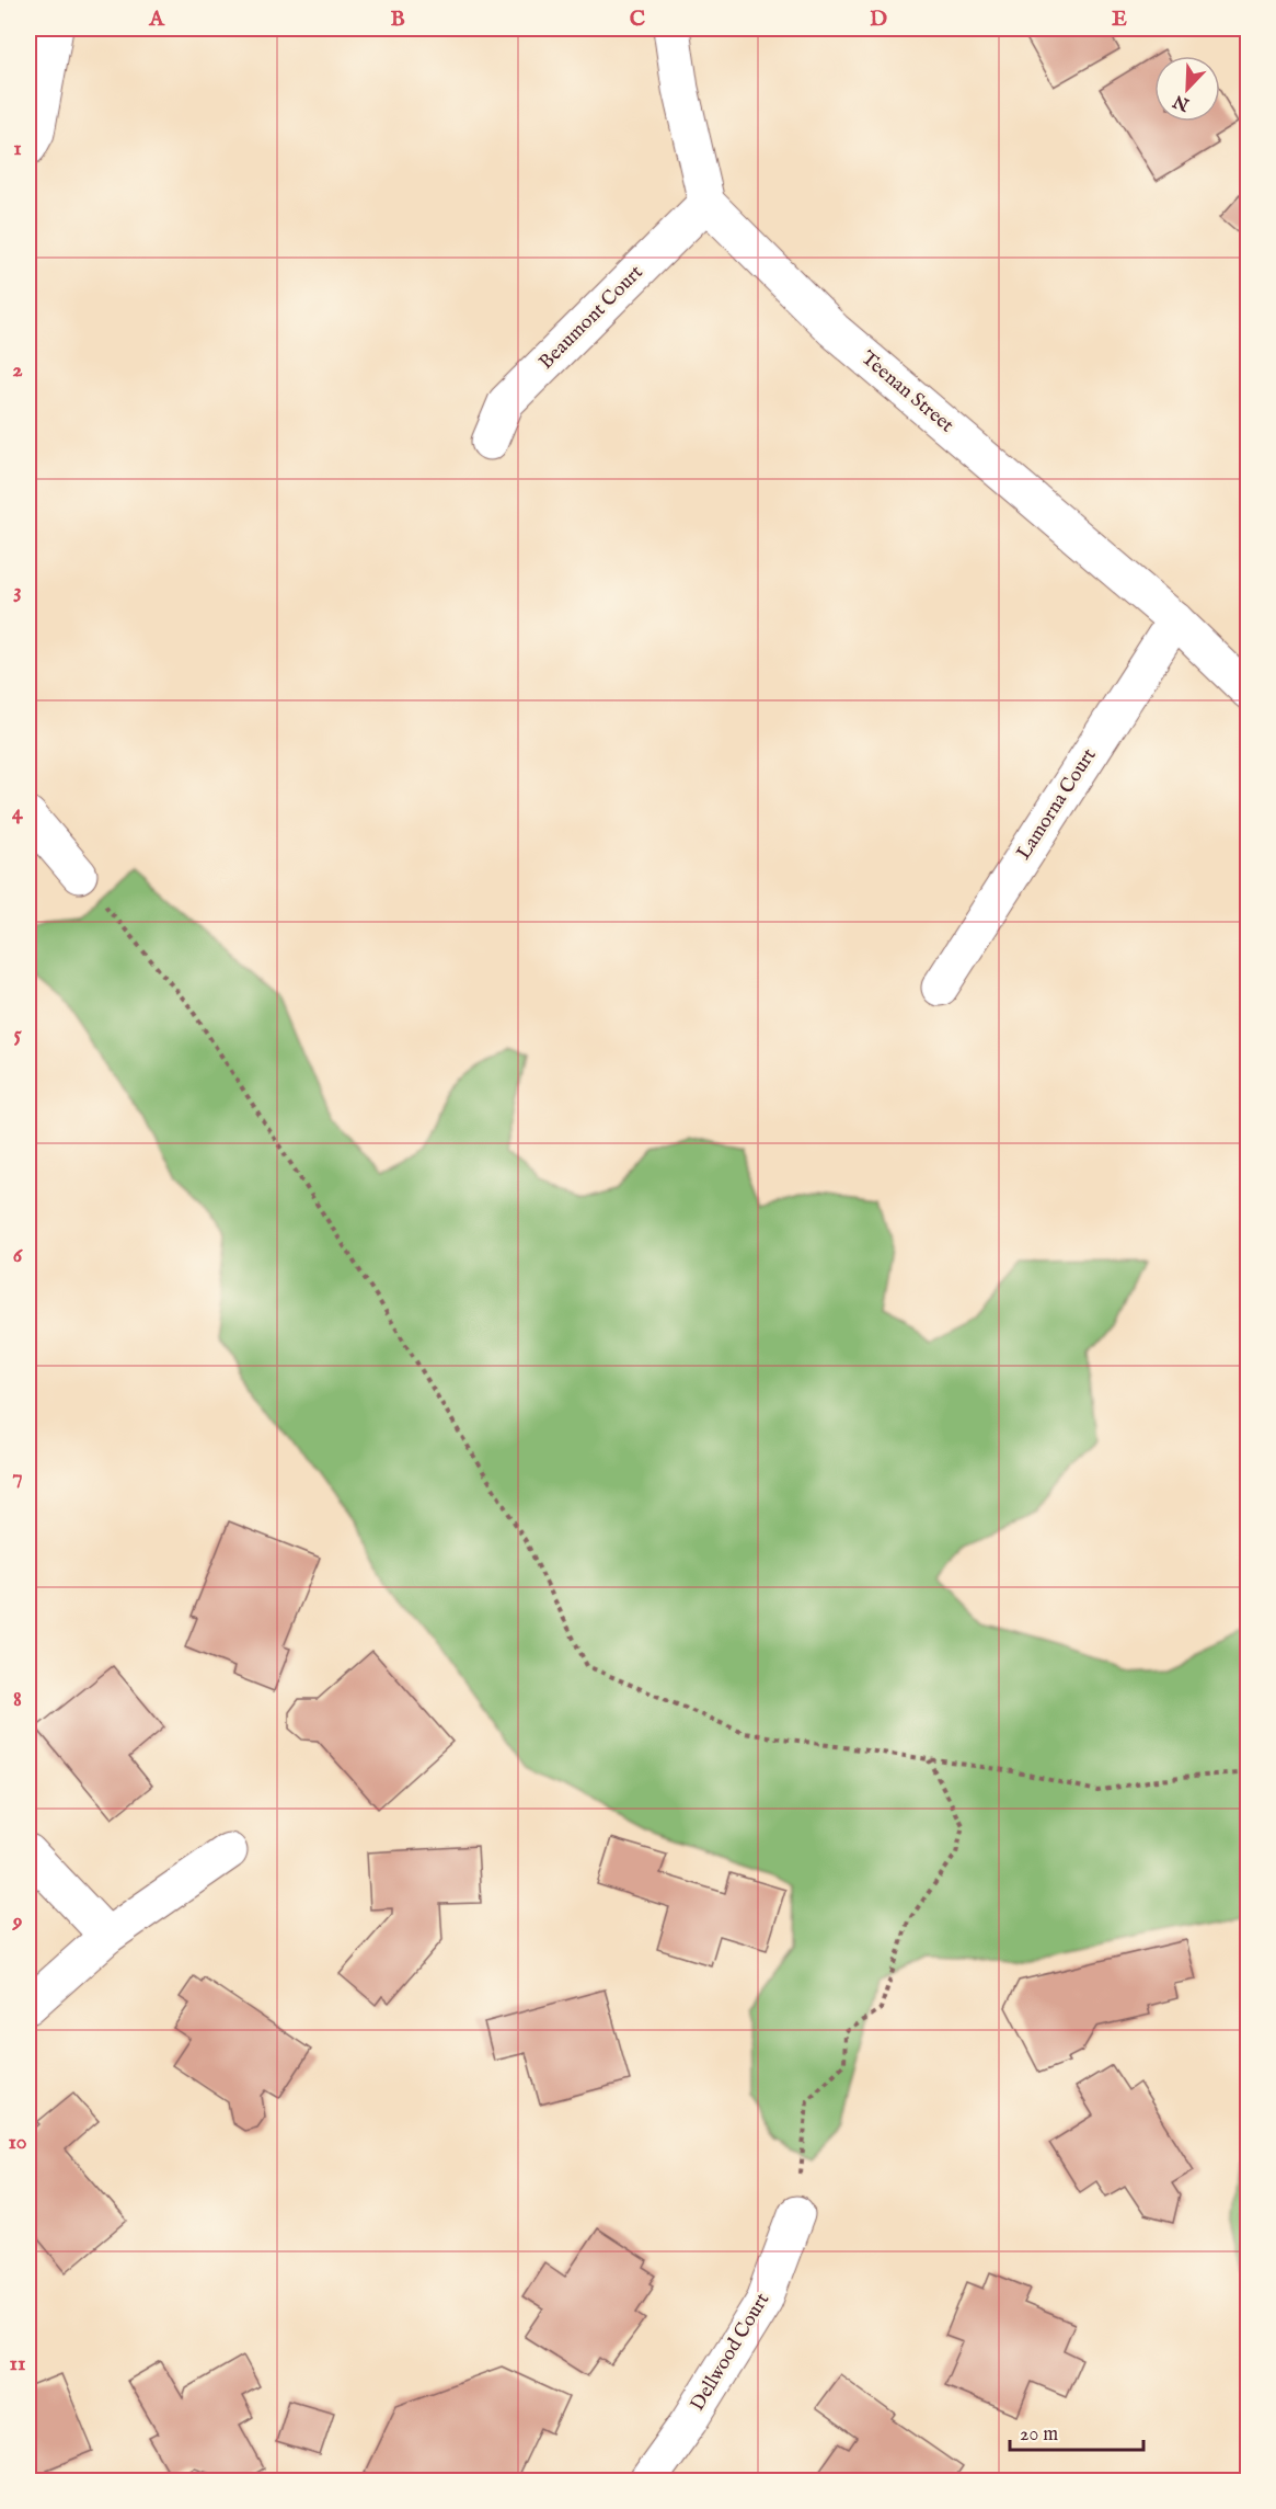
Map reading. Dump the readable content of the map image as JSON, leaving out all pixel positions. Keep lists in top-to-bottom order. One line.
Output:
{"streets":{"street":["Beaumont Court","Teenan Street","Lamorna Court","Dellwood Court"]},"crossings":[["Beaumont Court","Teenan Street"],["Teenan Street","Lamorna Court"]],"scale_bar":"20 m","north":"bottom left","grid":{"columns":["A","B","C","D","E"],"rows":["1","2","3","4","5","6","7","8","9","10","11"]}}
